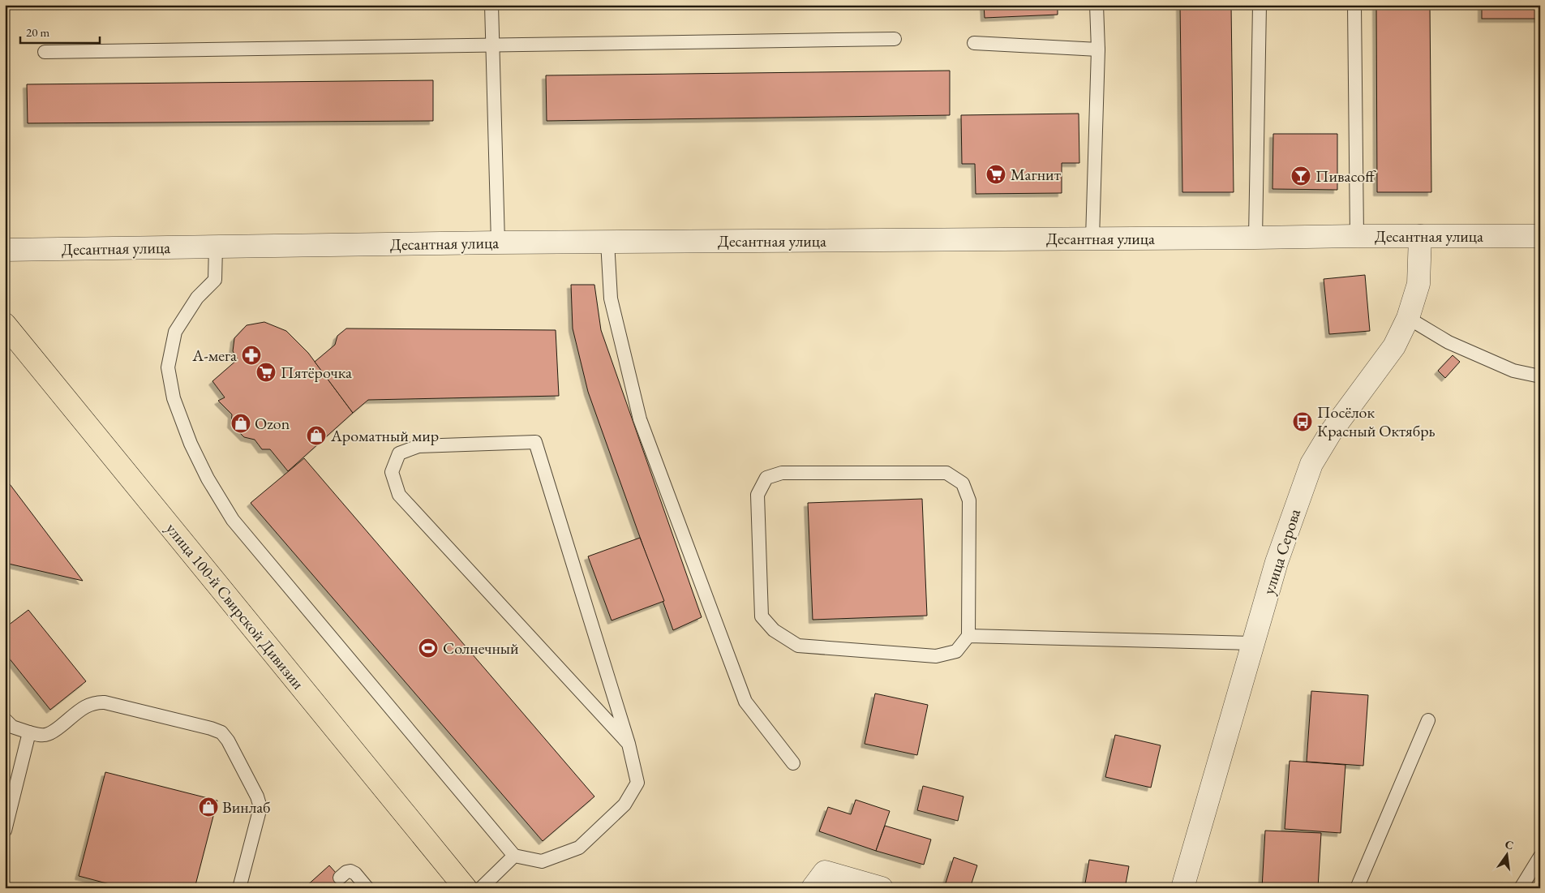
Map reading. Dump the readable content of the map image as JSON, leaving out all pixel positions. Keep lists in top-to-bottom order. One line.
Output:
{"streets":{"main road":["улица 100-й Свирской Дивизии"],"street":["Десантная улица","улица Серова"]},"crossings":[["Десантная улица","улица Серова"]],"places":{"supermarket":["Магнит","Пятёрочка"],"bar":["Пивасоff"],"pharmacy":["А-мега"],"bus stop":["Посёлок Красный Октябрь"],"shop":["Ozon","Ароматный мир","Винлаб"],"sports":["Солнечный"]},"scale_bar":"20 m","north":"top"}
